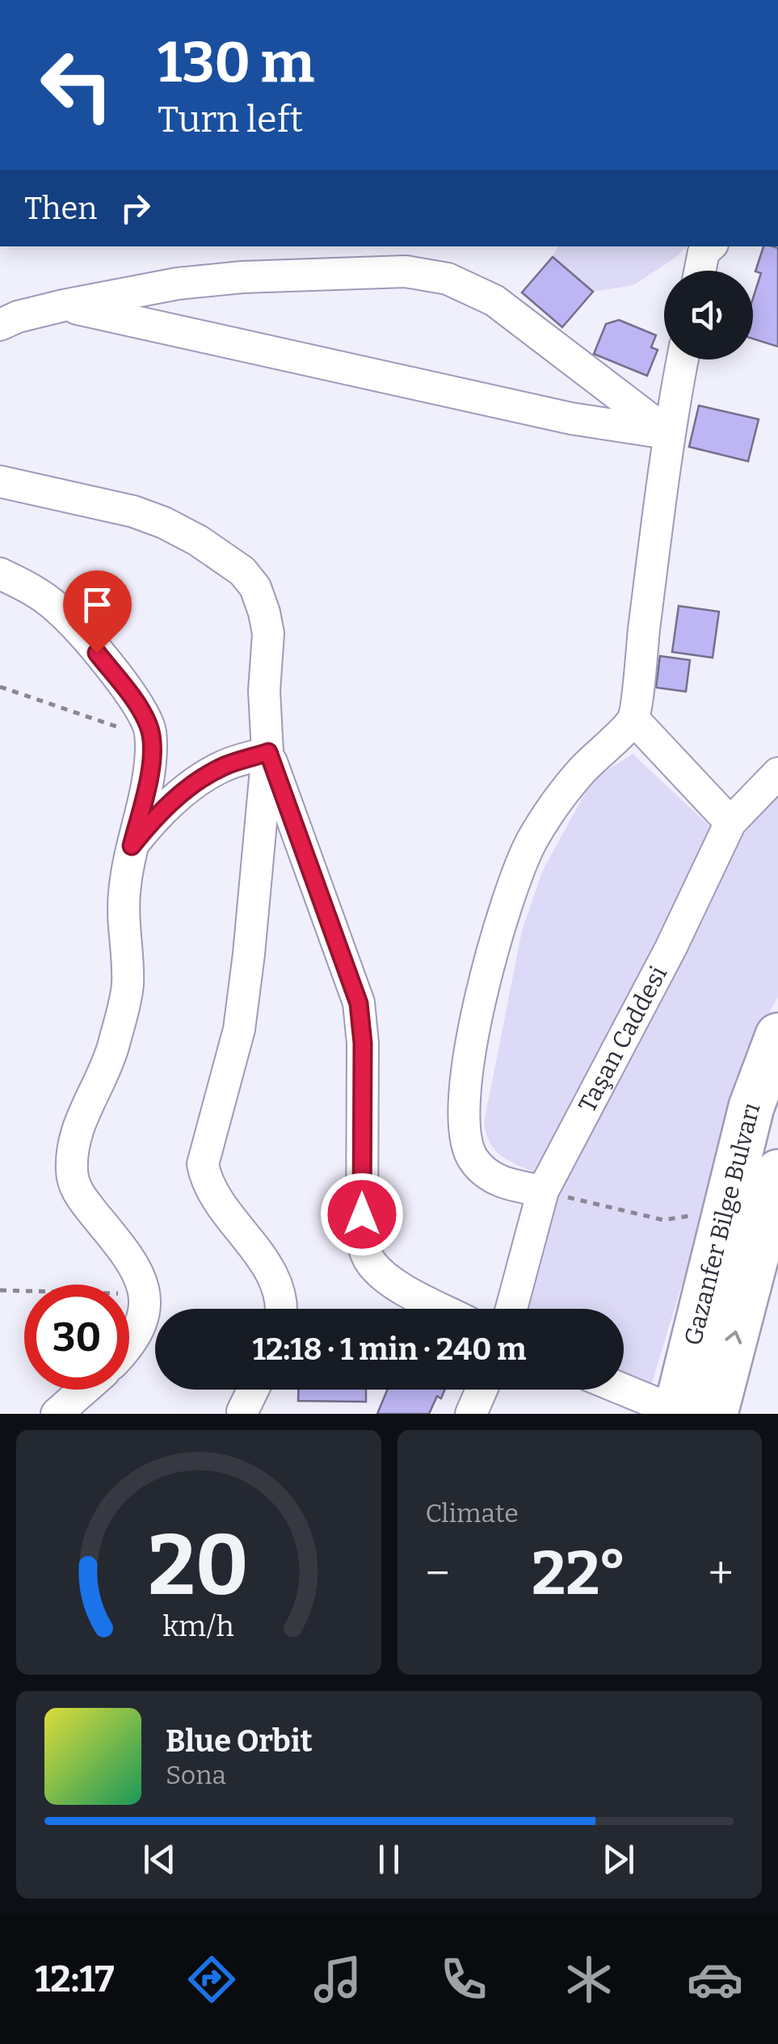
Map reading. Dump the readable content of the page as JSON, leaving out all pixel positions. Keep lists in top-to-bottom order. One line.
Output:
{"streets":{"main road":["Gazanfer Bilge Bulvarı"],"street":["Taşan Caddesi"]},"page":{"turn":["130 m","Turn left"],"then":"Then","limit":"30","trip":"12:18 · 1 min · 240 m","tile":"Climate","heat":["−","22°","+"],"song":["Blue Orbit","Sona"],"tabs":"12:17","gauge":["20","km/h"]}}
